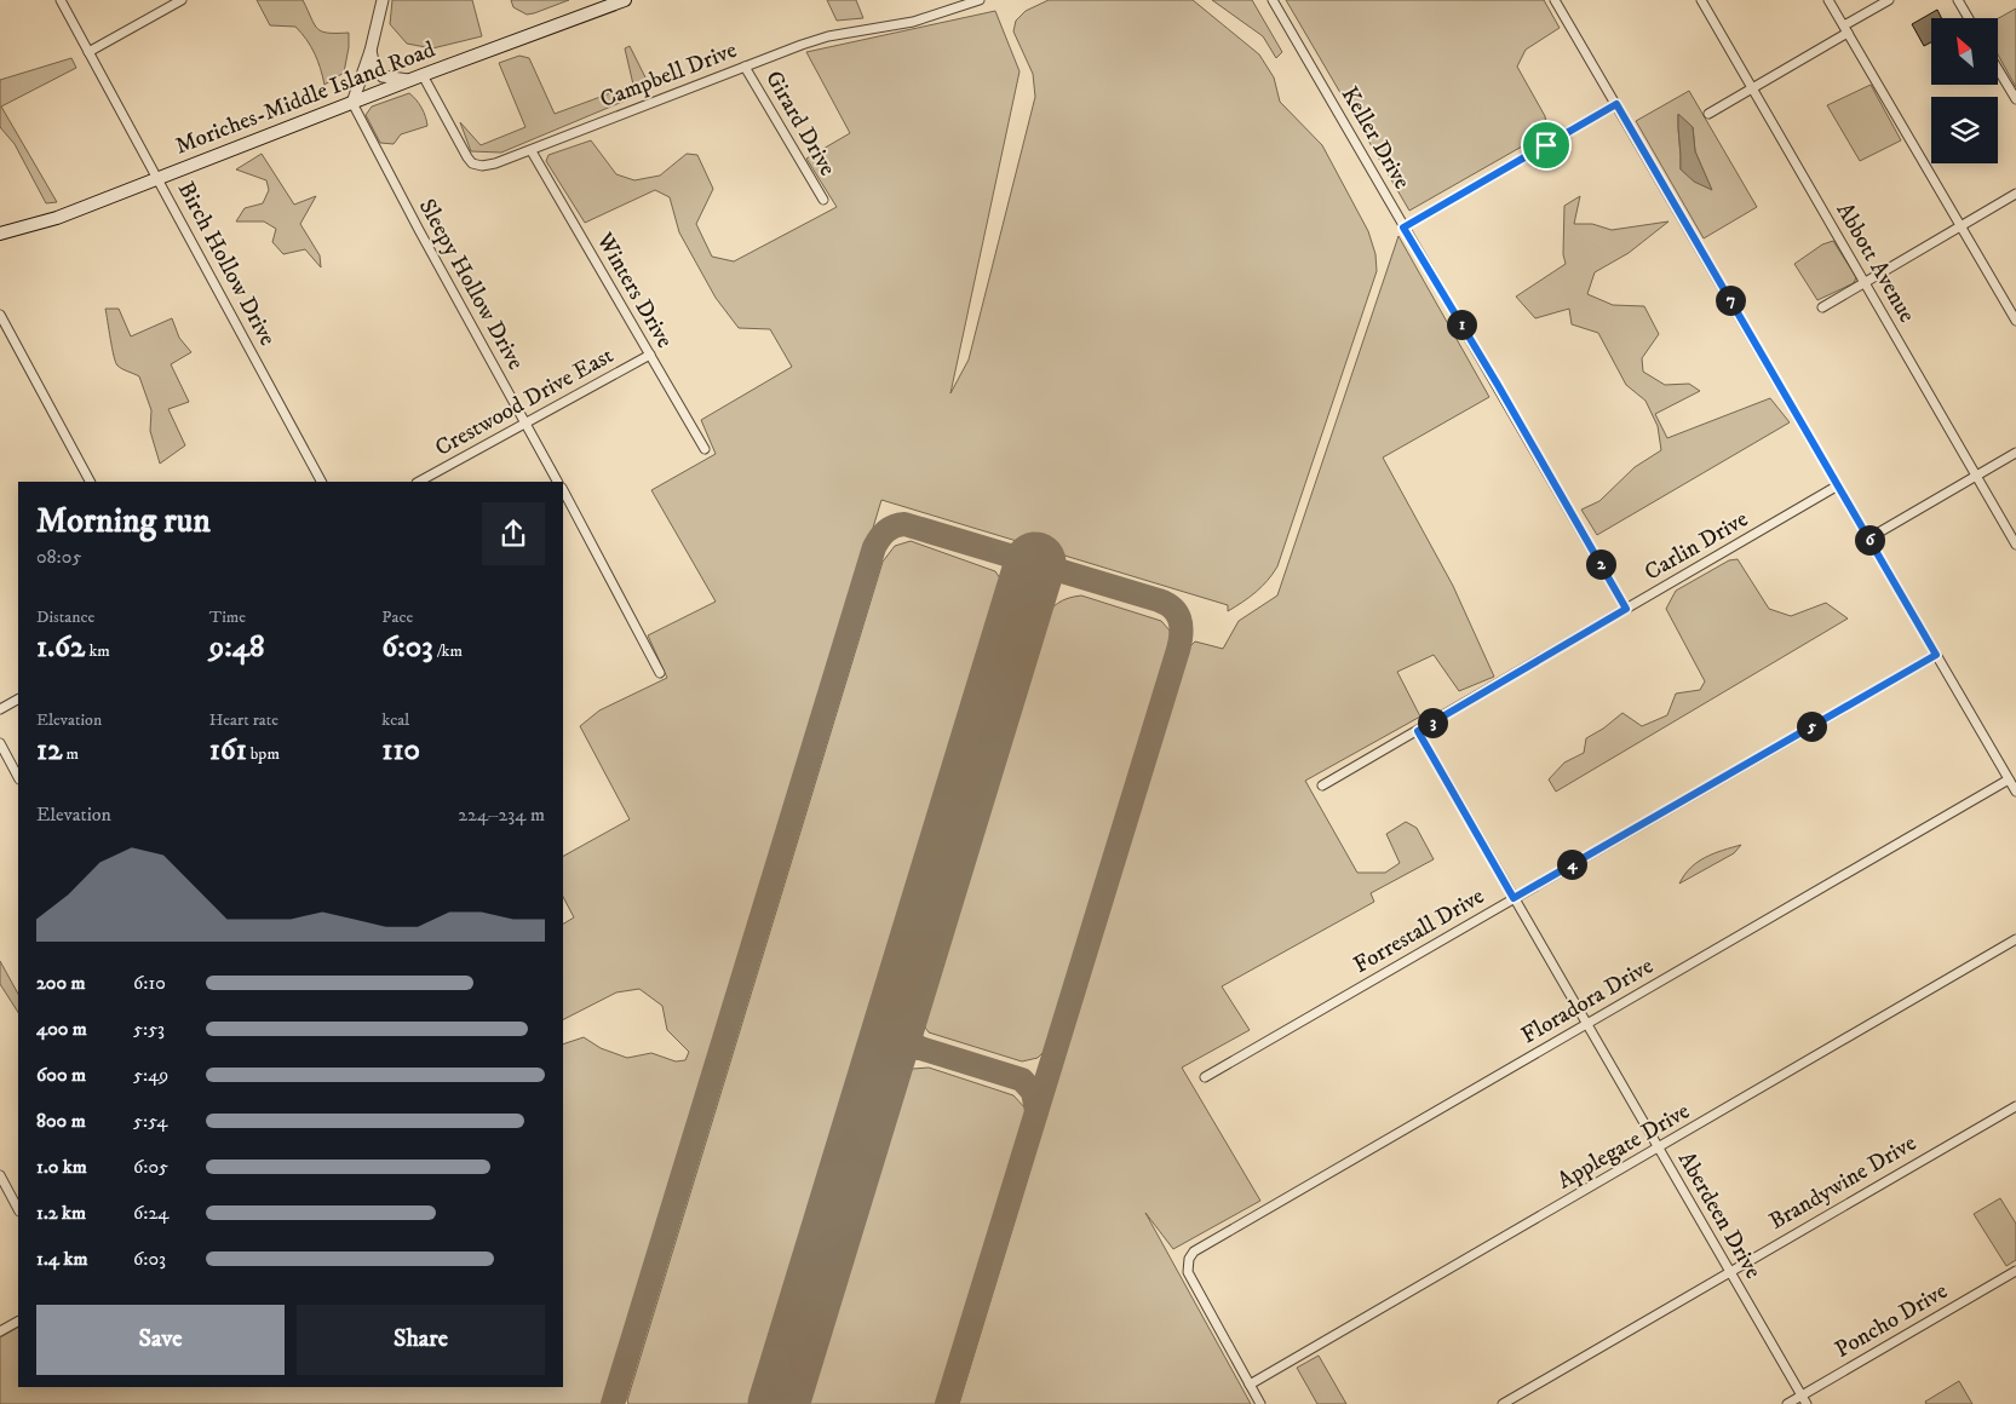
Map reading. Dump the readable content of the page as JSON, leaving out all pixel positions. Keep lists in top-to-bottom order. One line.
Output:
{"streets":{"main road":["Moriches-Middle Island Road"],"street":["Campbell Drive","Girard Drive","Keller Drive","Abbott Avenue","Birch Hollow Drive","Sleepy Hollow Drive","Winters Drive","Crestwood Drive East","Carlin Drive","Forrestall Drive","Floradora Drive","Applegate Drive","Brandywine Drive","Aberdeen Drive","Poncho Drive"]},"crossings":[["Campbell Drive","Moriches-Middle Island Road"],["Campbell Drive","Girard Drive"],["Campbell Drive","Winters Drive"],["Moriches-Middle Island Road","Birch Hollow Drive"],["Moriches-Middle Island Road","Sleepy Hollow Drive"],["Keller Drive","Carlin Drive"],["Sleepy Hollow Drive","Crestwood Drive East"],["Winters Drive","Crestwood Drive East"],["Carlin Drive","Aberdeen Drive"],["Forrestall Drive","Aberdeen Drive"],["Floradora Drive","Applegate Drive"],["Floradora Drive","Aberdeen Drive"],["Applegate Drive","Aberdeen Drive"],["Brandywine Drive","Aberdeen Drive"],["Aberdeen Drive","Poncho Drive"]],"north":"top left","page":{"pins":["7","1","6","2","3","5","4"],"heading":["Morning run","08:05"],"stats":[["Distance","1.62 km"],["Time","9:48"],["Pace","6:03 /km"],["Elevation","12 m"],["Heart rate","161 bpm"],["kcal","110"]],"chart":["Elevation","224–234 m"],"list":[{"name":"200 m","note":"6:10"},{"name":"400 m","note":"5:53"},{"name":"600 m","note":"5:49"},{"name":"800 m","note":"5:54"},{"name":"1.0 km","note":"6:05"},{"name":"1.2 km","note":"6:24"},{"name":"1.4 km","note":"6:03"}],"buttons":["Save","Share"]}}
